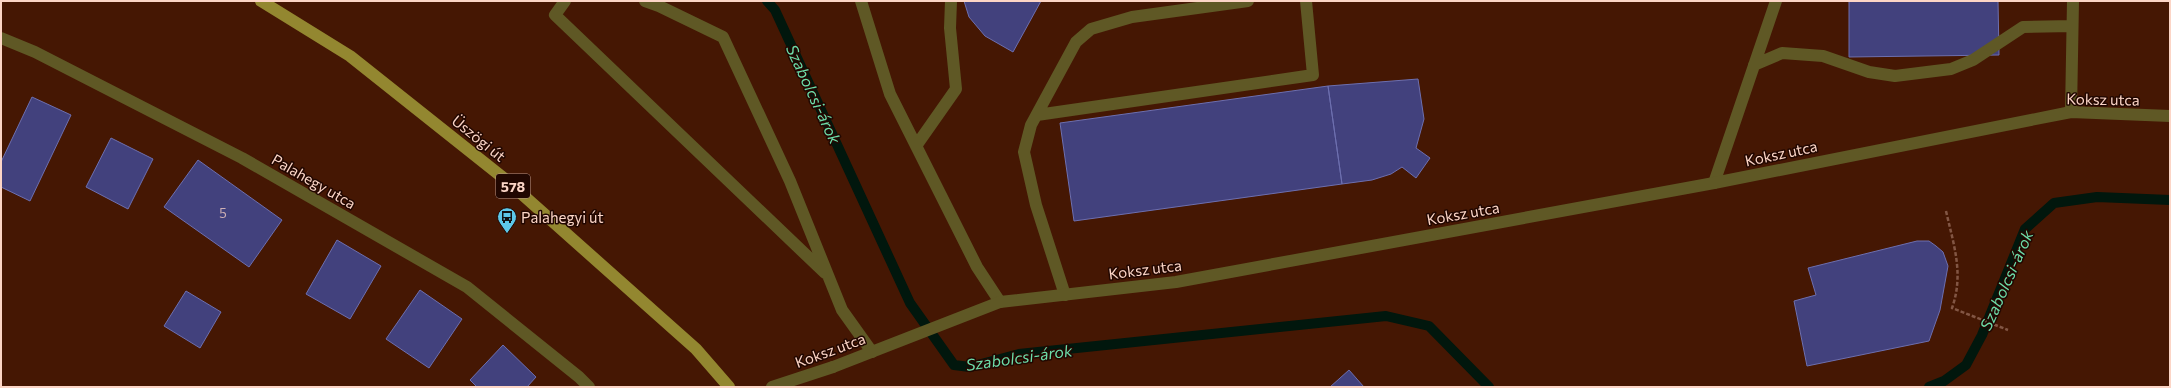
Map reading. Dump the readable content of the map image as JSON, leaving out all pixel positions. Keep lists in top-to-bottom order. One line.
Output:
{"streets":{"main road":["Üszögi út","578"],"street":["Koksz utca","Palahegy utca"]},"water":["Szabolcsi-árok"],"places":{"bus stop":["Palahegyi út"]},"house_numbers":["5"]}
